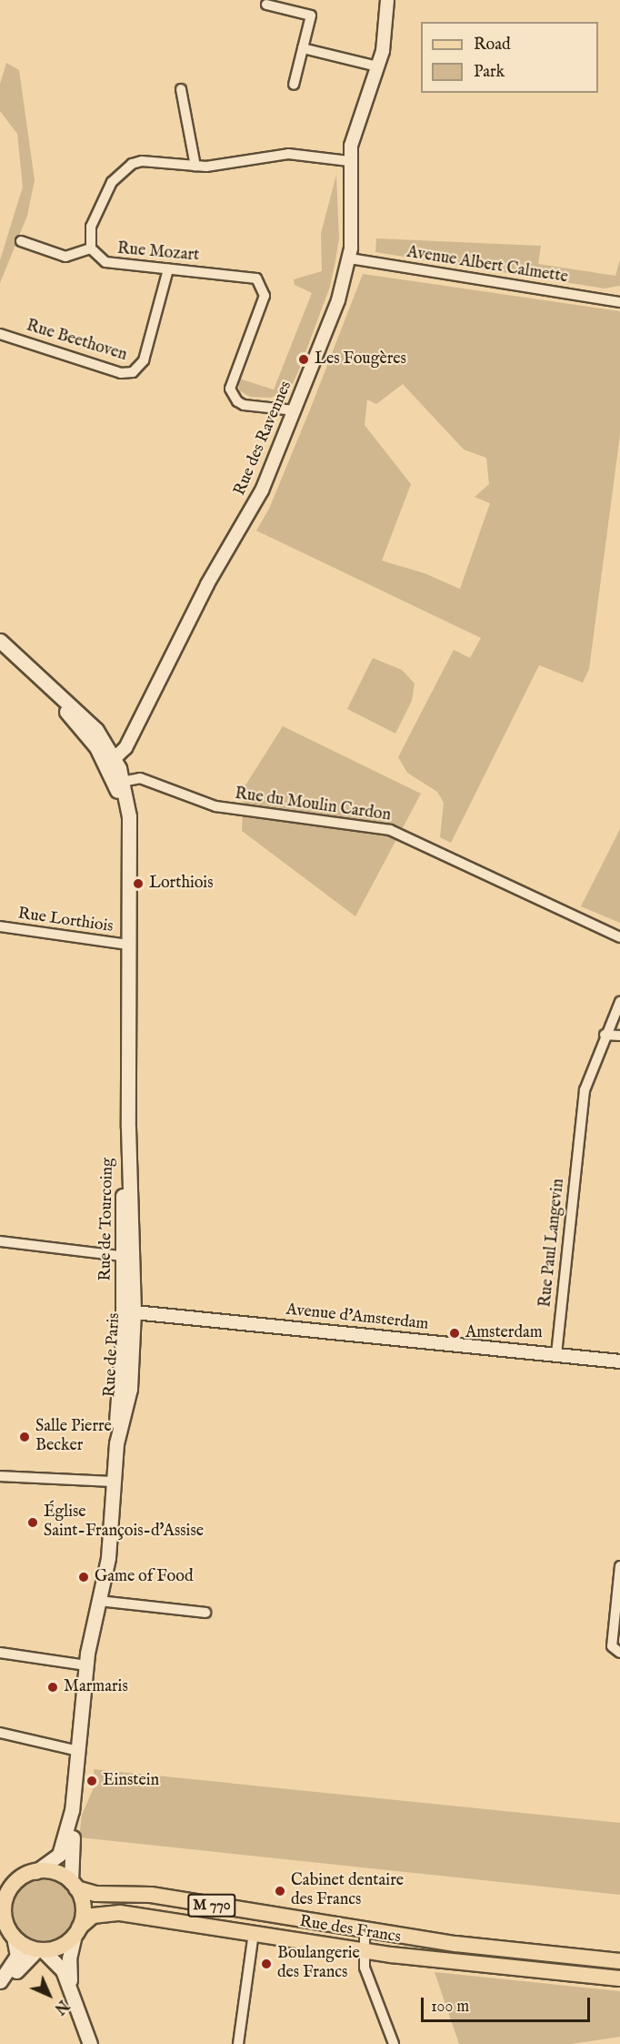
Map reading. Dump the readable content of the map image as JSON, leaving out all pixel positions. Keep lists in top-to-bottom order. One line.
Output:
{"streets":{"main road":["Rue de Tourcoing","Rue de Paris","M 770","Rue des Francs"],"street":["Rue Mozart","Avenue Albert Calmette","Rue Beethoven","Rue des Ravennes","Rue du Moulin Cardon","Rue Lorthiois","Rue Paul Langevin","Avenue d'Amsterdam"]},"crossings":[["Rue Mozart","Rue Beethoven"],["Rue Mozart","Rue des Ravennes"],["Avenue Albert Calmette","Rue des Ravennes"],["Rue des Ravennes","Rue de Tourcoing"],["Rue du Moulin Cardon","Rue de Tourcoing"],["Rue Lorthiois","Rue de Tourcoing"],["Rue de Tourcoing","Rue de Paris"],["Rue Paul Langevin","Avenue d'Amsterdam"],["Avenue d'Amsterdam","Rue de Paris"],["Rue de Paris","Rue des Francs"]],"places":["Les Fougères","Lorthiois","Amsterdam","Salle Pierre Becker","Église Saint-François-d'Assise","Game of Food","Marmaris","Einstein","Cabinet dentaire des Francs","Boulangerie des Francs"],"legend":["Road","Park"],"scale_bar":"100 m","north":"bottom right"}
